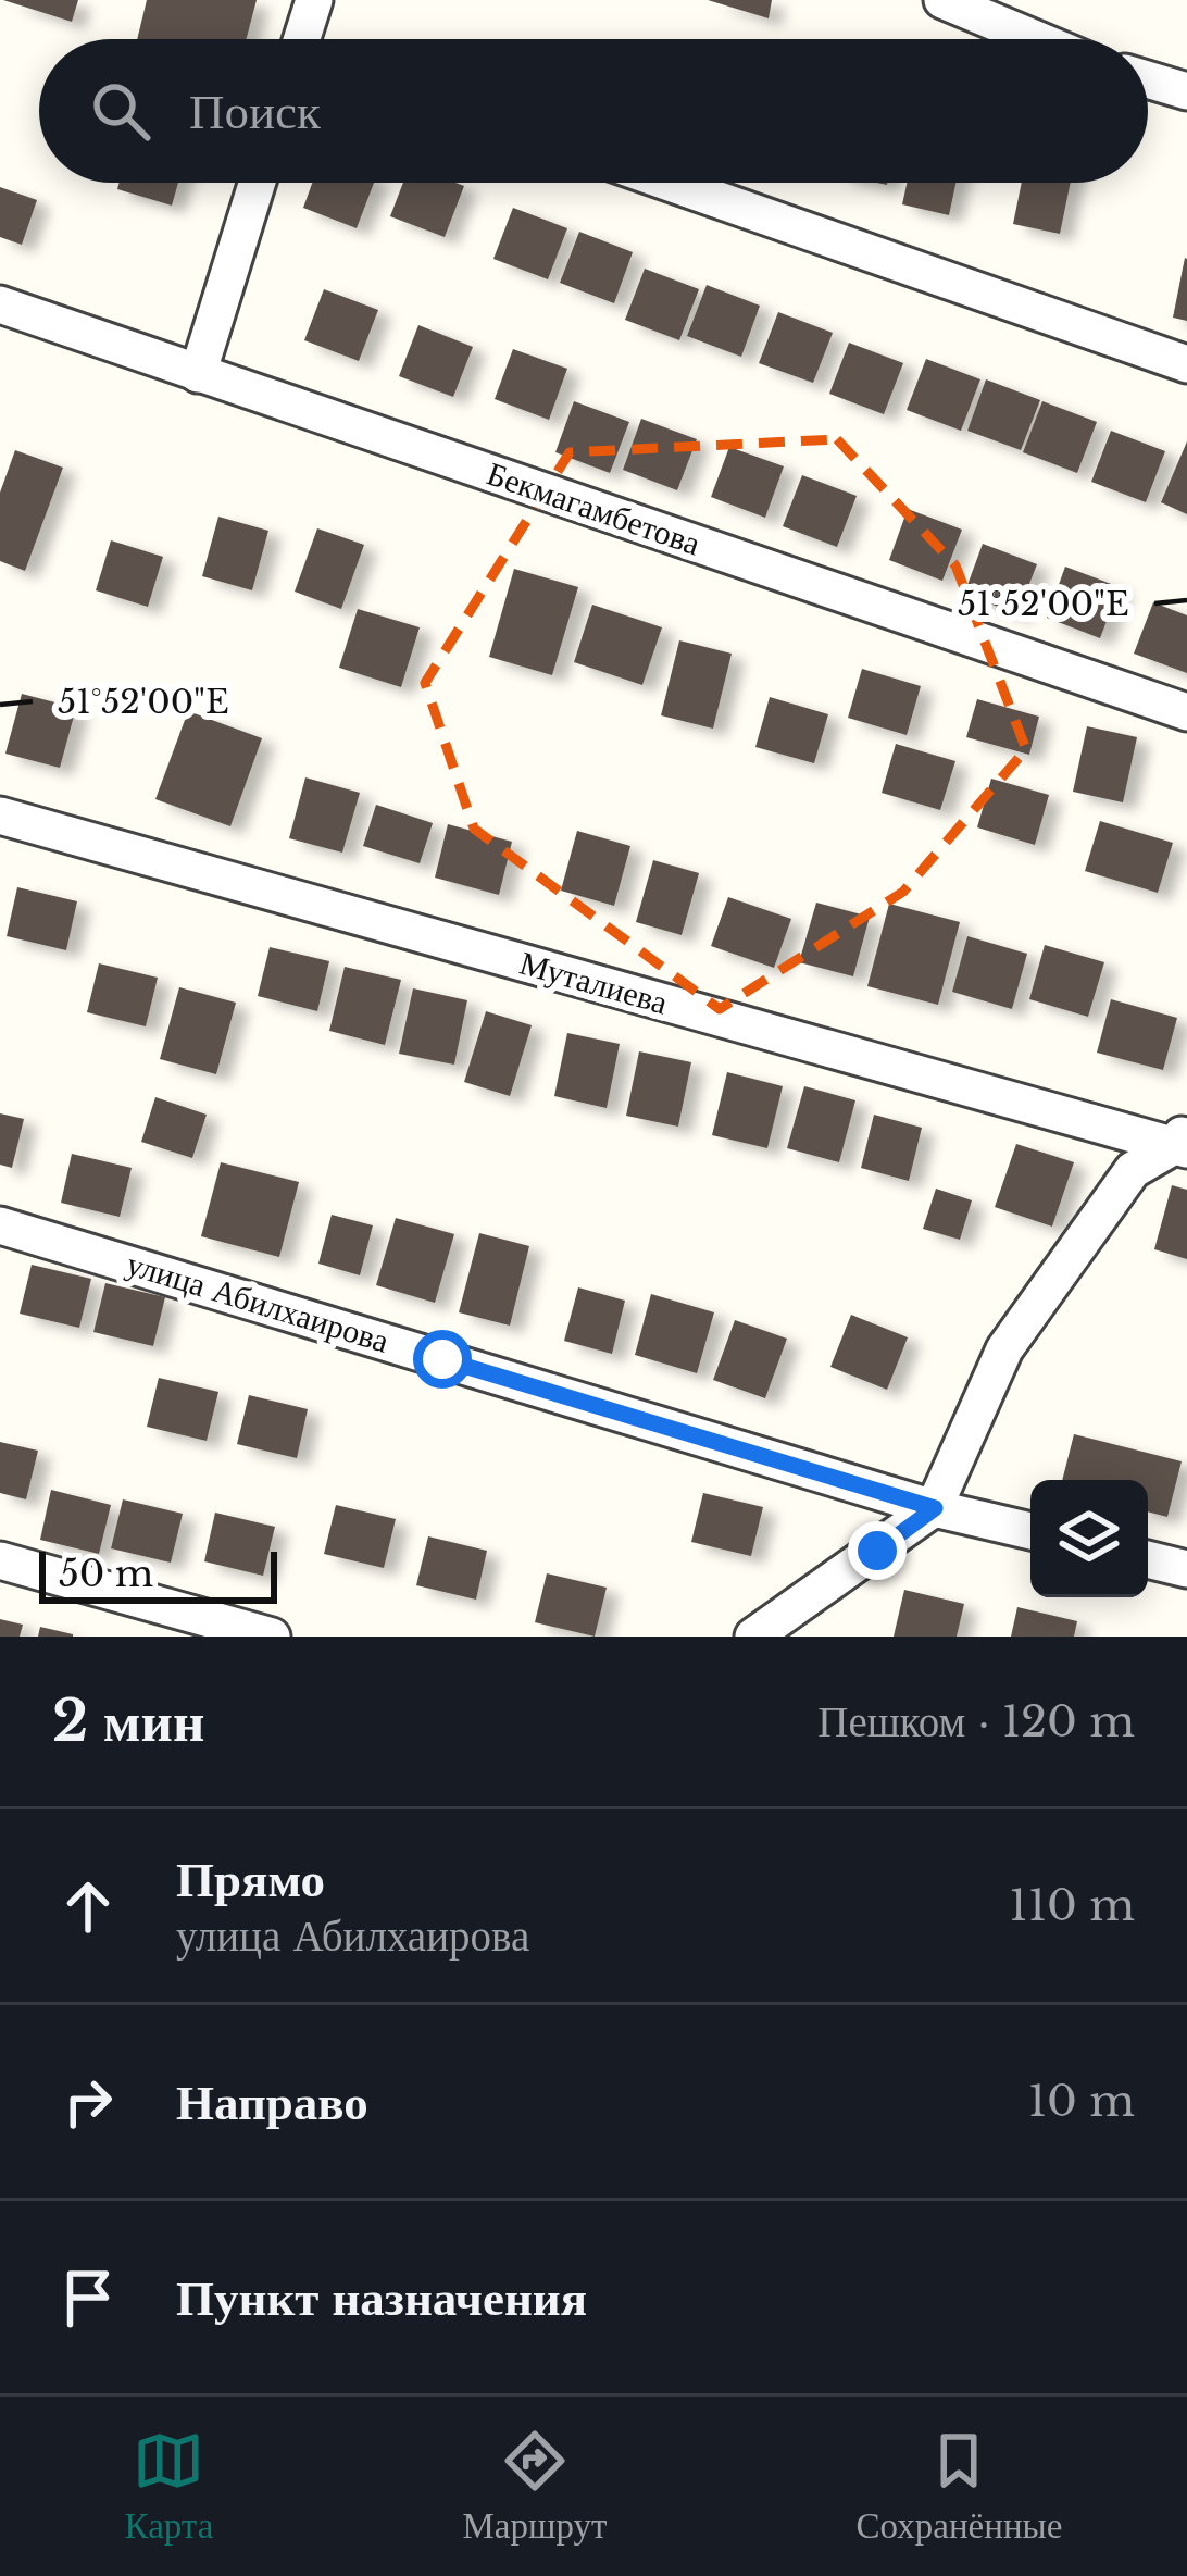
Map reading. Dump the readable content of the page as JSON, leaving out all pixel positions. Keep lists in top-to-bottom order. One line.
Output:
{"streets":{"street":["Бекмагамбетова","Муталиева","улица Абилхаирова"]},"scale_bar":"50 m","page":{"search":"Поиск","scale":"50 m","heading":["2 мин","Пешком · 120 m"],"list":[["Прямо","улица Абилхаирова","110 m"],["Направо","10 m"],"Пункт назначения"],"nav":["Карта","Маршрут","Сохранённые"]},"coordinates":["51°52'00\"E"]}
